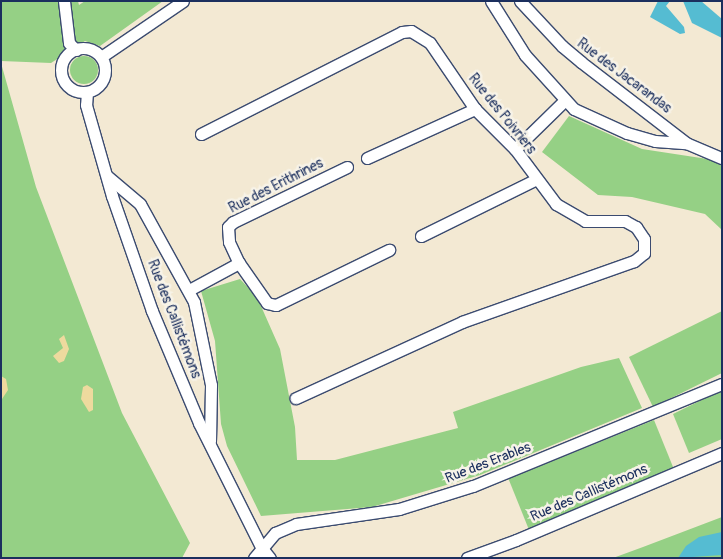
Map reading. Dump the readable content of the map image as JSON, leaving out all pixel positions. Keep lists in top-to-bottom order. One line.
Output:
{"streets":{"street":["Rue des Jacarandas","Rue des Poivriers","Rue des Erithrines","Rue des Callistémons","Rue des Erables"]},"crossings":[["Rue des Callistémons","Rue des Erables"]]}
